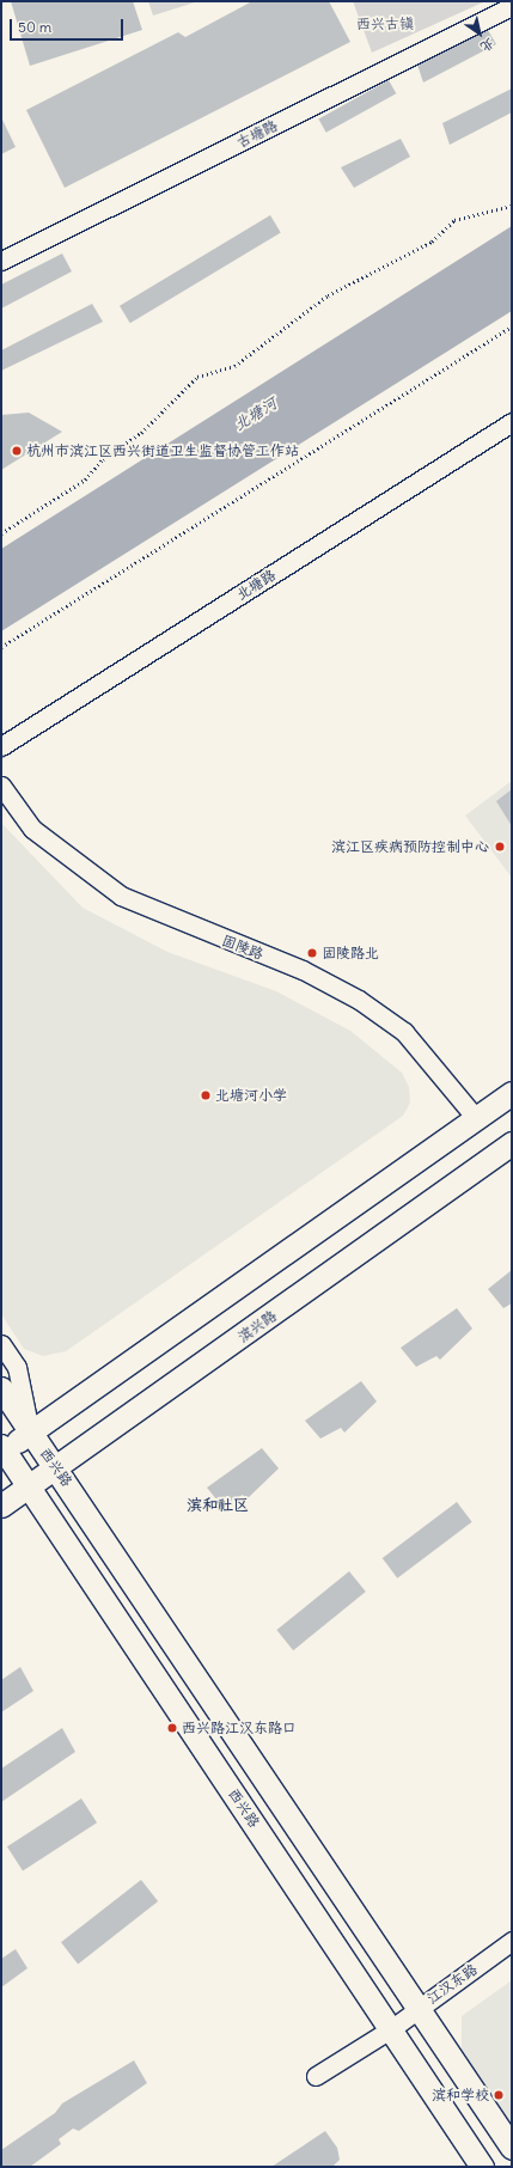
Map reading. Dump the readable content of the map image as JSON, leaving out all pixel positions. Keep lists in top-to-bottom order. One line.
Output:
{"streets":{"main road":["滨兴路","西兴路"],"street":["古塘路","北塘路","固陵路","江汉东路"]},"crossings":[["滨兴路","西兴路"],["西兴路","江汉东路"]],"districts":["滨和社区"],"water":["北塘河"],"parks":["西兴古镇"],"places":["杭州市滨江区西兴街道卫生监督协管工作站","滨江区疾病预防控制中心","固陵路北","北塘河小学","西兴路江汉东路口","滨和学校"],"scale_bar":"50 m","north":"bottom right"}
